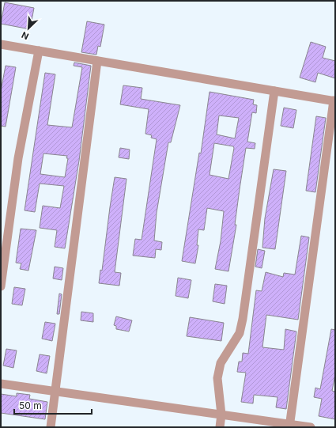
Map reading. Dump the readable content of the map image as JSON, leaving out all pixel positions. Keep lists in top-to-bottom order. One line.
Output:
{"scale_bar":"50 m","north":"bottom left"}
